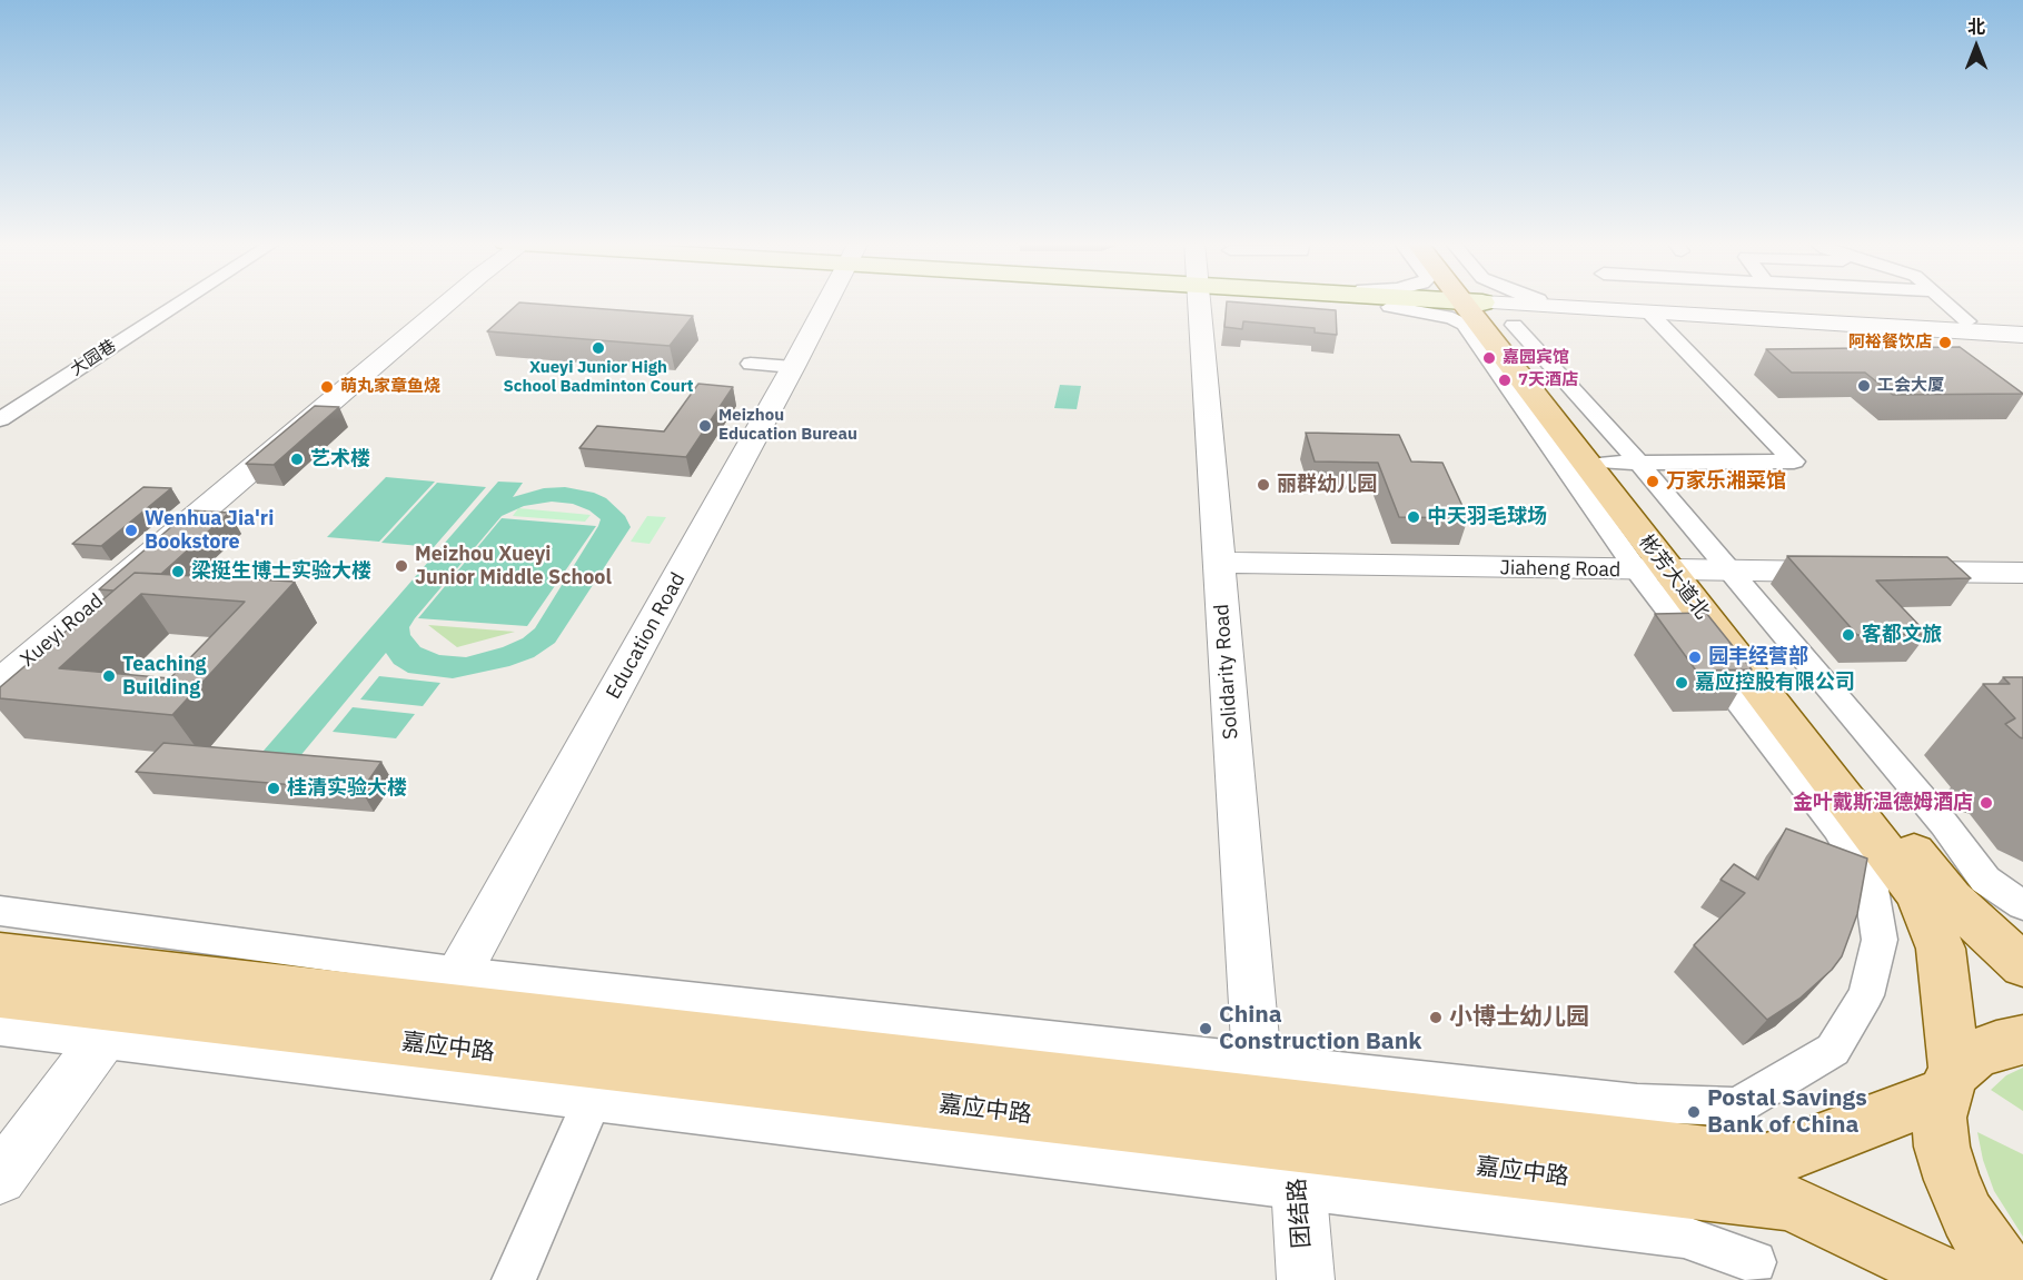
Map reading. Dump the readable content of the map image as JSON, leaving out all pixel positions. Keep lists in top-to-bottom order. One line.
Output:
{"streets":{"main road":["彬芳大道北","嘉应中路"],"street":["大园巷","Jiaheng Road","Xueyi Road","Education Road","Solidarity Road","团结路"]},"crossings":[["Jiaheng Road","彬芳大道北"],["Jiaheng Road","Solidarity Road"],["彬芳大道北","嘉应中路"],["Education Road","嘉应中路"],["Solidarity Road","嘉应中路"],["嘉应中路","团结路"]],"places":["阿裕餐饮店","Xueyi Junior High School Badminton Court","嘉园宾馆","7天酒店","工会大厦","萌丸家章鱼烧","Meizhou Education Bureau","艺术楼","万家乐湘菜馆","丽群幼儿园","中天羽毛球场","Wenhua Jia'ri Bookstore","Meizhou Xueyi Junior Middle School","梁挺生博士实验大楼","客都文旅","园丰经营部","Teaching Building","嘉应控股有限公司","桂清实验大楼","金叶戴斯温德姆酒店","小博士幼儿园","China Construction Bank","Postal Savings Bank of China"],"north":"top"}
